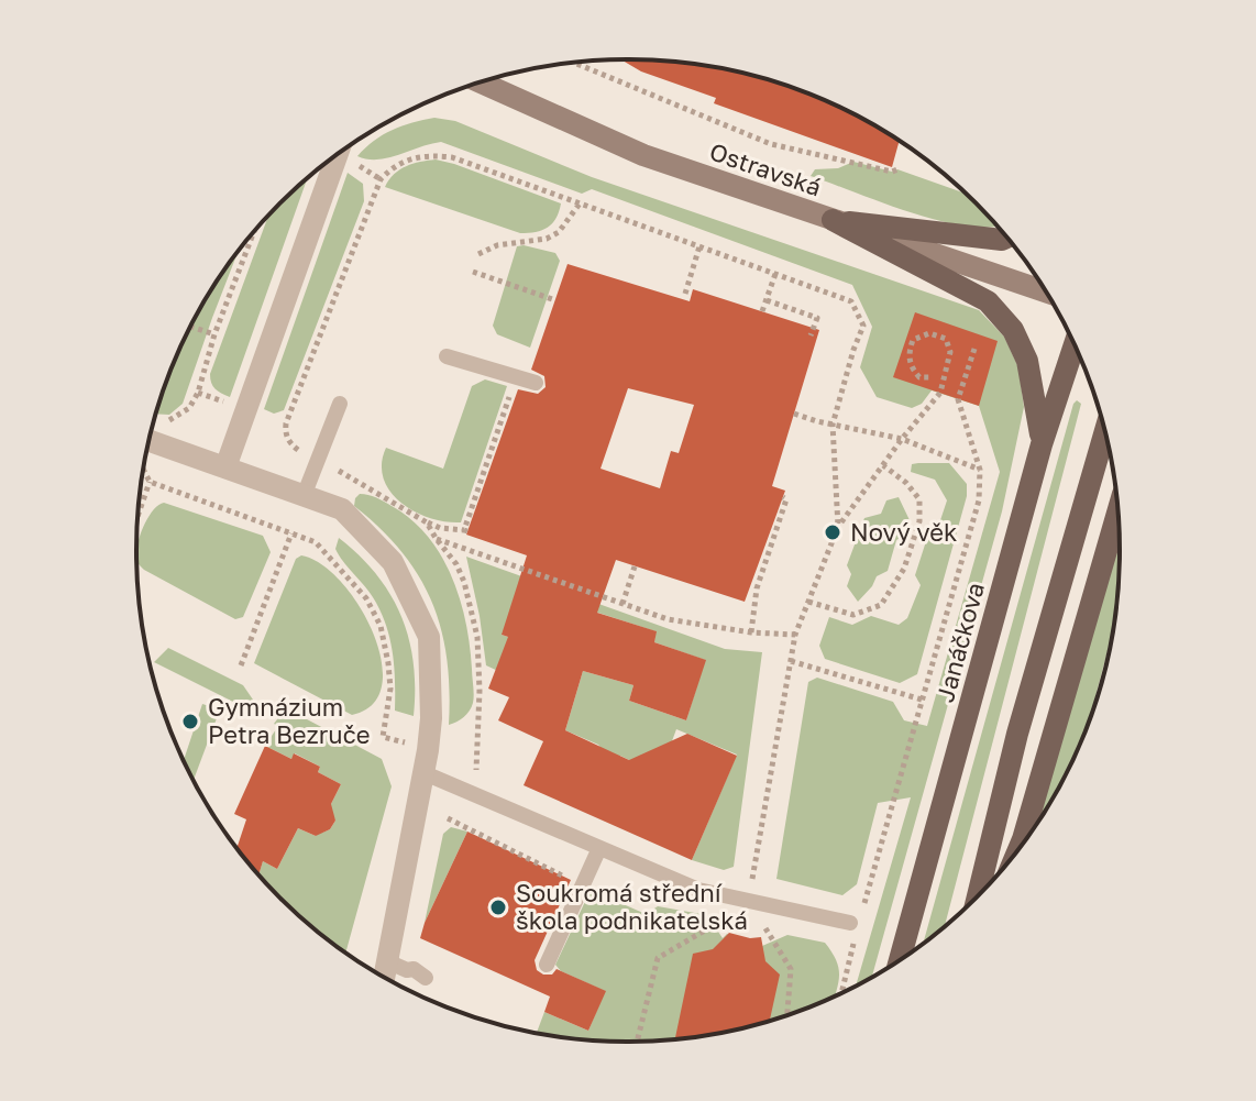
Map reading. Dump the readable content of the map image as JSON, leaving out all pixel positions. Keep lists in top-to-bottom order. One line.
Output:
{"streets":{"main road":["Janáčkova"],"street":["Ostravská"]},"places":["Nový věk","Gymnázium Petra Bezruče","Soukromá střední škola podnikatelská"]}
